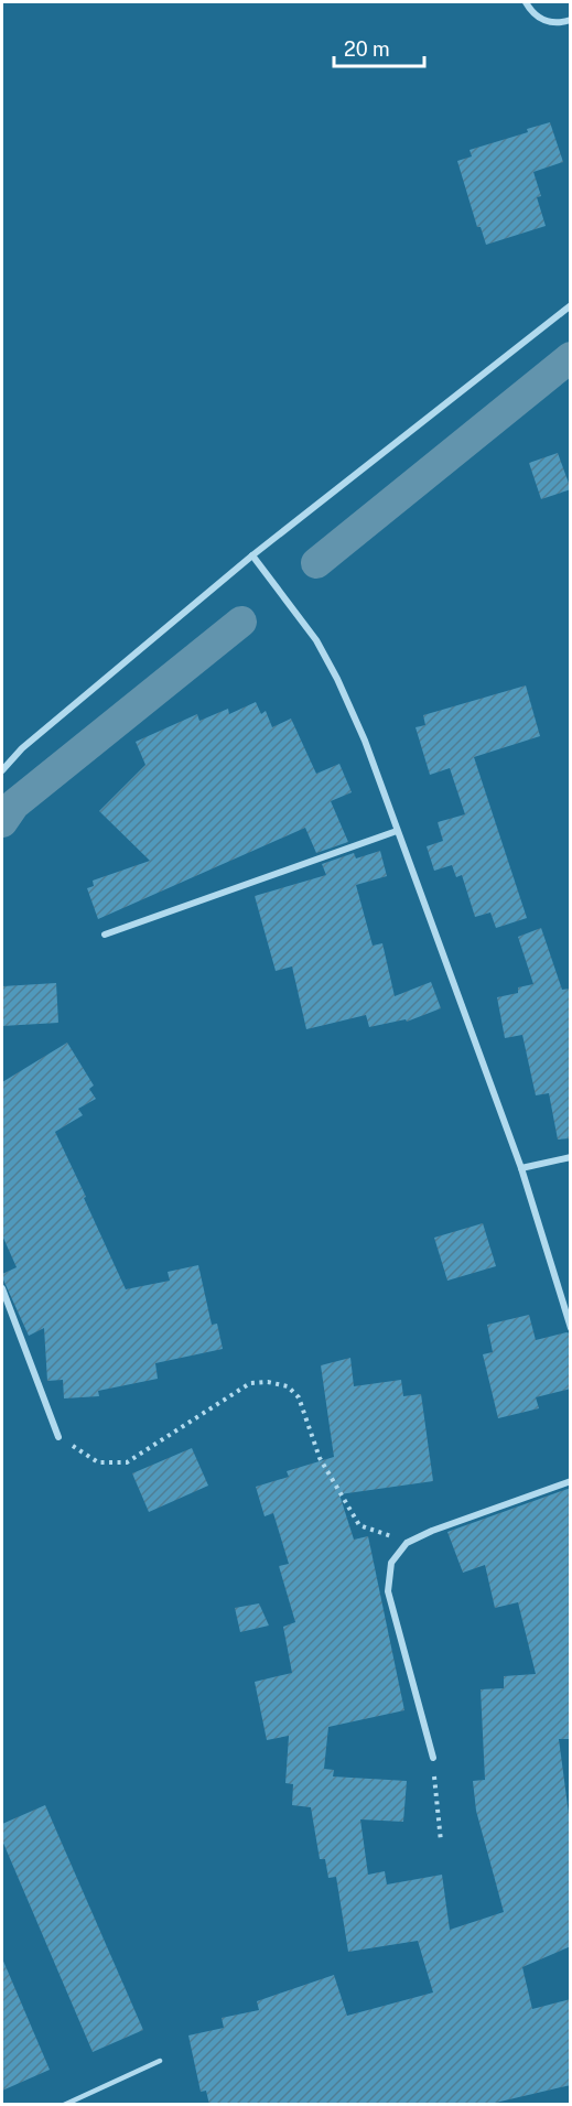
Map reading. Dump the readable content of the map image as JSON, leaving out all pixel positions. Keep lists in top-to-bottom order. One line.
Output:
{"scale_bar":"20 m"}
